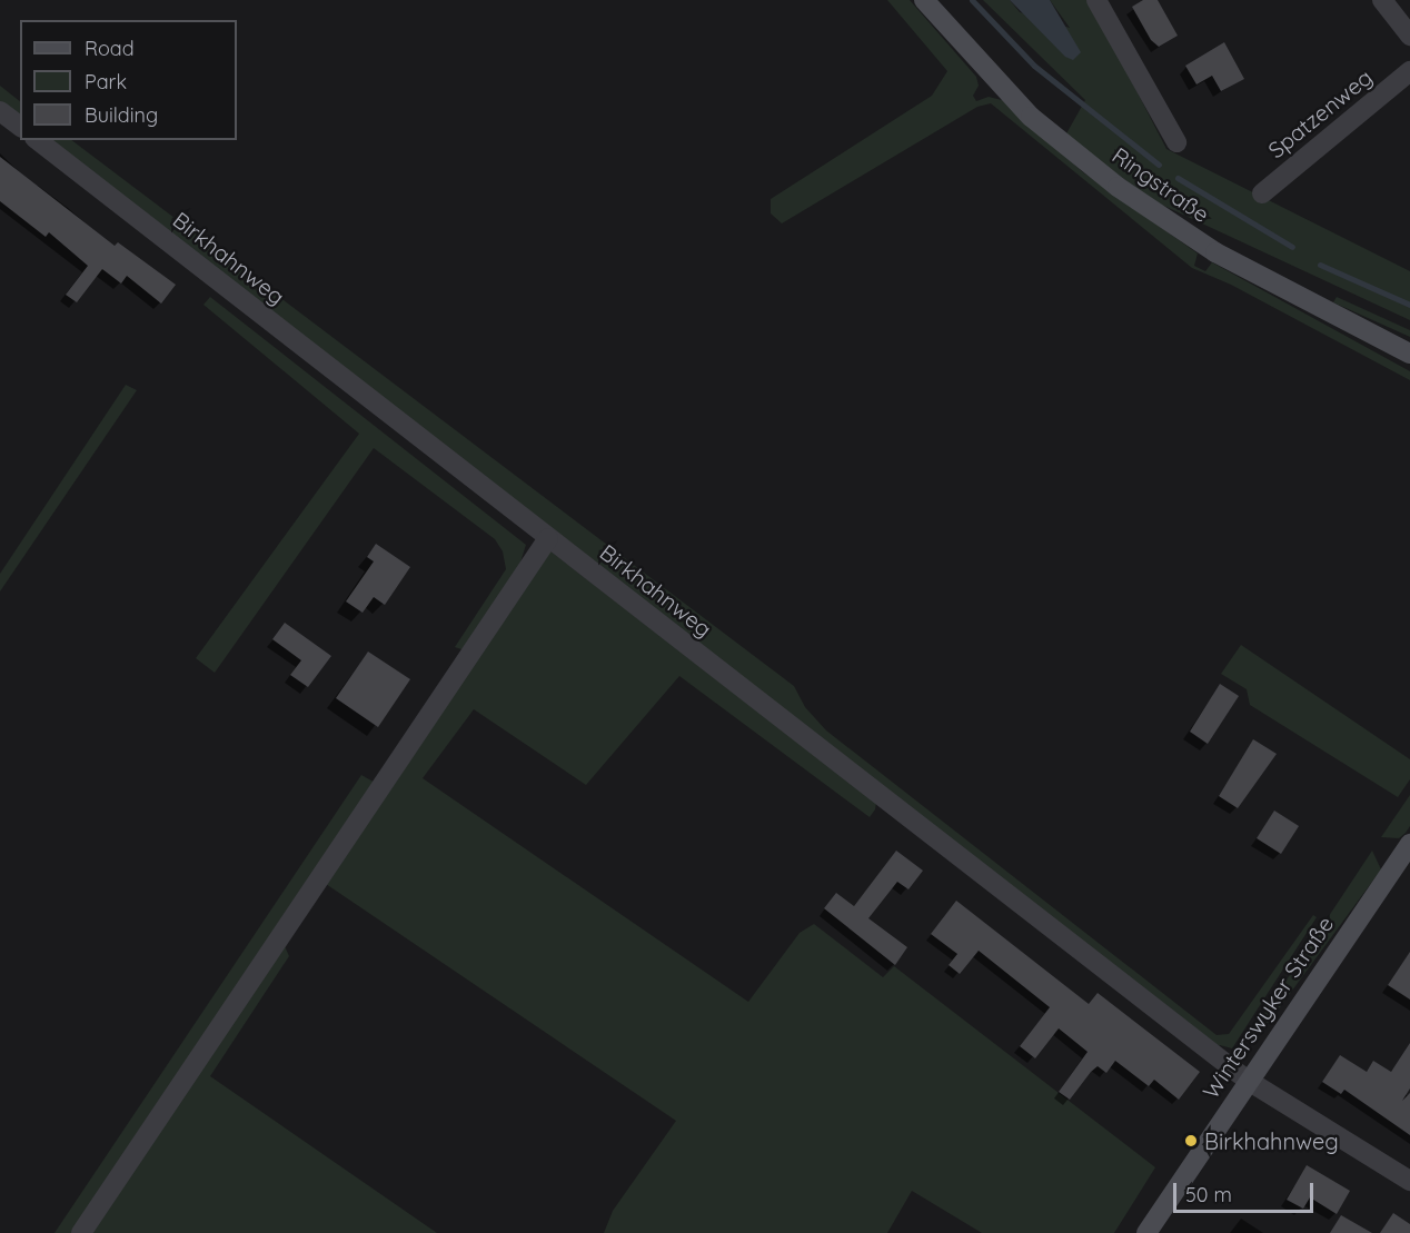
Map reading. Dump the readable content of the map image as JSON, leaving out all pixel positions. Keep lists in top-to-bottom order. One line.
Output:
{"streets":{"main road":["Ringstraße","Winterswyker Straße"],"street":["Spatzenweg","Birkhahnweg"]},"crossings":[["Birkhahnweg","Winterswyker Straße"]],"places":["Birkhahnweg"],"legend":["Road","Park","Building"],"scale_bar":"50 m"}
